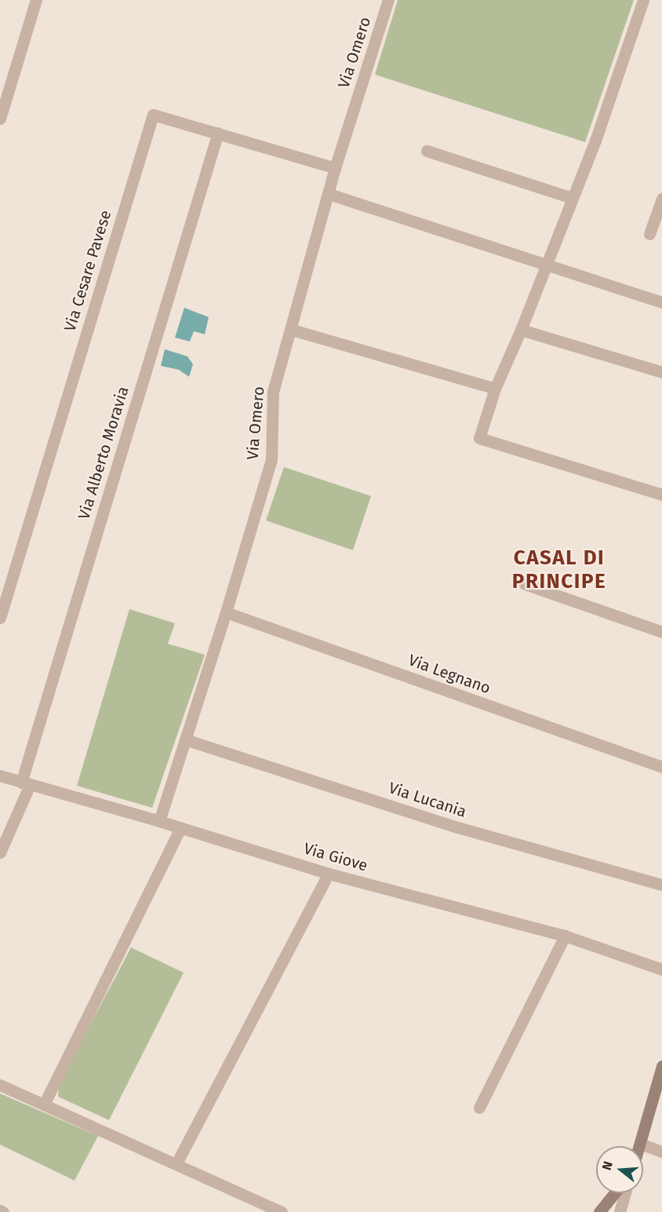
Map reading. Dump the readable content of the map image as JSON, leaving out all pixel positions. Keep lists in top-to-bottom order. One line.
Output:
{"streets":{"street":["Via Omero","Via Cesare Pavese","Via Alberto Moravia","Via Legnano","Via Lucania","Via Giove"]},"crossings":[["Via Omero","Via Cesare Pavese"],["Via Omero","Via Legnano"],["Via Omero","Via Lucania"],["Via Omero","Via Giove"],["Via Cesare Pavese","Via Alberto Moravia"],["Via Alberto Moravia","Via Giove"]],"districts":["CASAL DI PRINCIPE"],"north":"left"}
